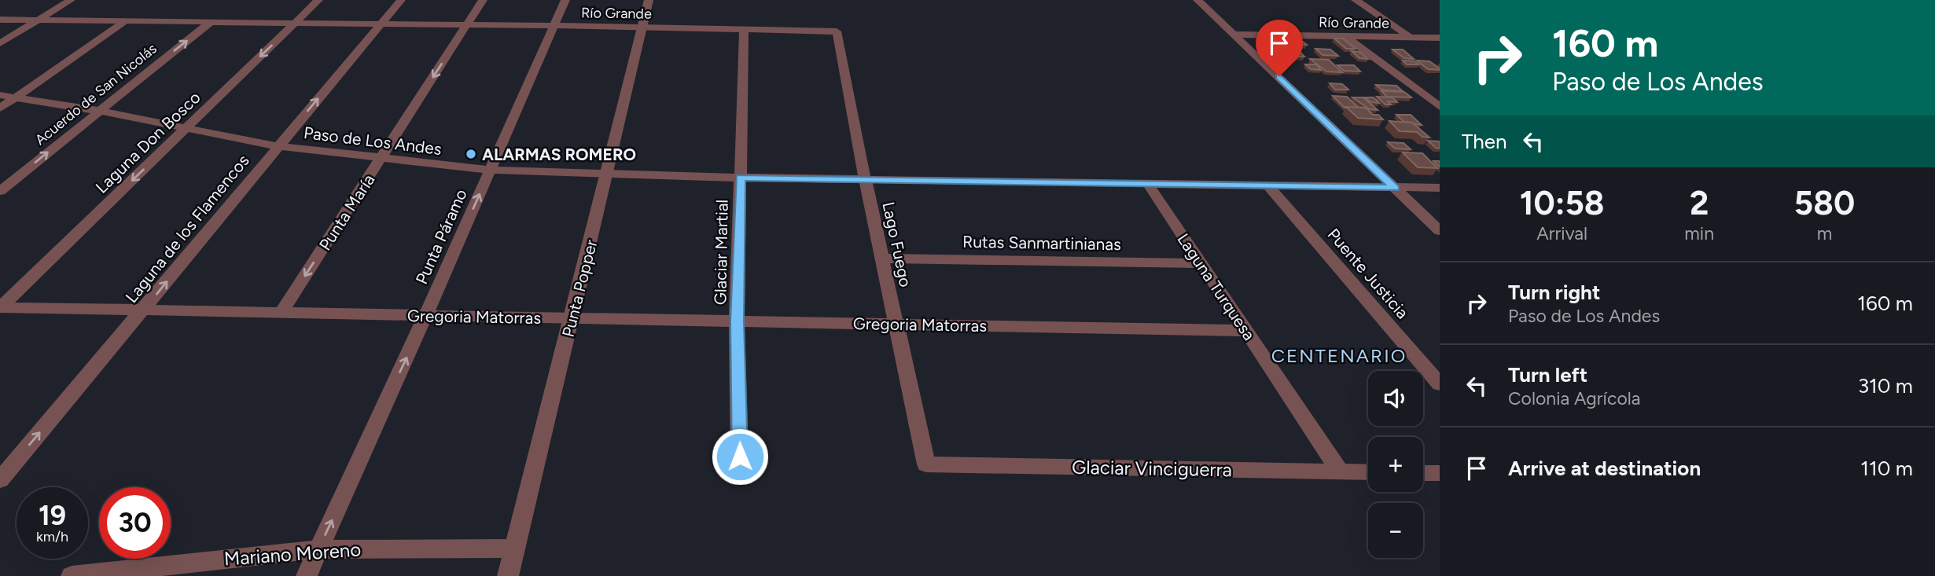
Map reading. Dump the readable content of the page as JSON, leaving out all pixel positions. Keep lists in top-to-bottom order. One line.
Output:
{"streets":{"street":["Río Grande","Acuerdo de San Nicolás","Paso de Los Andes","Laguna Don Bosco","Punta María","Laguna de los Flamencos","Punta Páramo","Rutas Sanmartinianas","Lago Fuego","Glaciar Martial","Puente Justicia","Laguna Turquesa","Punta Popper","Gregoria Matorras","Glaciar Vinciguerra","Mariano Moreno"]},"crossings":[["Río Grande","Acuerdo de San Nicolás"],["Río Grande","Laguna Don Bosco"],["Río Grande","Punta María"],["Río Grande","Laguna de los Flamencos"],["Río Grande","Punta Páramo"],["Río Grande","Lago Fuego"],["Río Grande","Glaciar Martial"],["Río Grande","Punta Popper"],["Acuerdo de San Nicolás","Paso de Los Andes"],["Paso de Los Andes","Laguna Don Bosco"],["Paso de Los Andes","Punta María"],["Paso de Los Andes","Laguna de los Flamencos"],["Paso de Los Andes","Punta Páramo"],["Paso de Los Andes","Lago Fuego"],["Paso de Los Andes","Glaciar Martial"],["Paso de Los Andes","Puente Justicia"],["Paso de Los Andes","Laguna Turquesa"],["Paso de Los Andes","Punta Popper"],["Laguna Don Bosco","Gregoria Matorras"],["Punta María","Gregoria Matorras"],["Laguna de los Flamencos","Gregoria Matorras"],["Punta Páramo","Gregoria Matorras"],["Punta Páramo","Mariano Moreno"],["Rutas Sanmartinianas","Lago Fuego"],["Rutas Sanmartinianas","Laguna Turquesa"],["Lago Fuego","Gregoria Matorras"],["Lago Fuego","Glaciar Vinciguerra"],["Glaciar Martial","Gregoria Matorras"],["Laguna Turquesa","Gregoria Matorras"],["Laguna Turquesa","Glaciar Vinciguerra"],["Punta Popper","Gregoria Matorras"],["Punta Popper","Mariano Moreno"]],"one_way":["Laguna Don Bosco","Punta María","Laguna de los Flamencos","Punta Páramo"],"districts":["CENTENARIO"],"places":["ALARMAS ROMERO"],"page":{"turn":["160 m","Paso de Los Andes"],"then":"Then","eta":["10:58","Arrival","2","min","580","m"],"list":[{"name":"Turn right","note":"Paso de Los Andes","value":"160 m"},{"name":"Turn left","note":"Colonia Agrícola","value":"310 m"},{"name":"Arrive at destination","value":"110 m"}],"map_buttons":["+","−"],"speed":"19 km/h","limit":"30"}}
